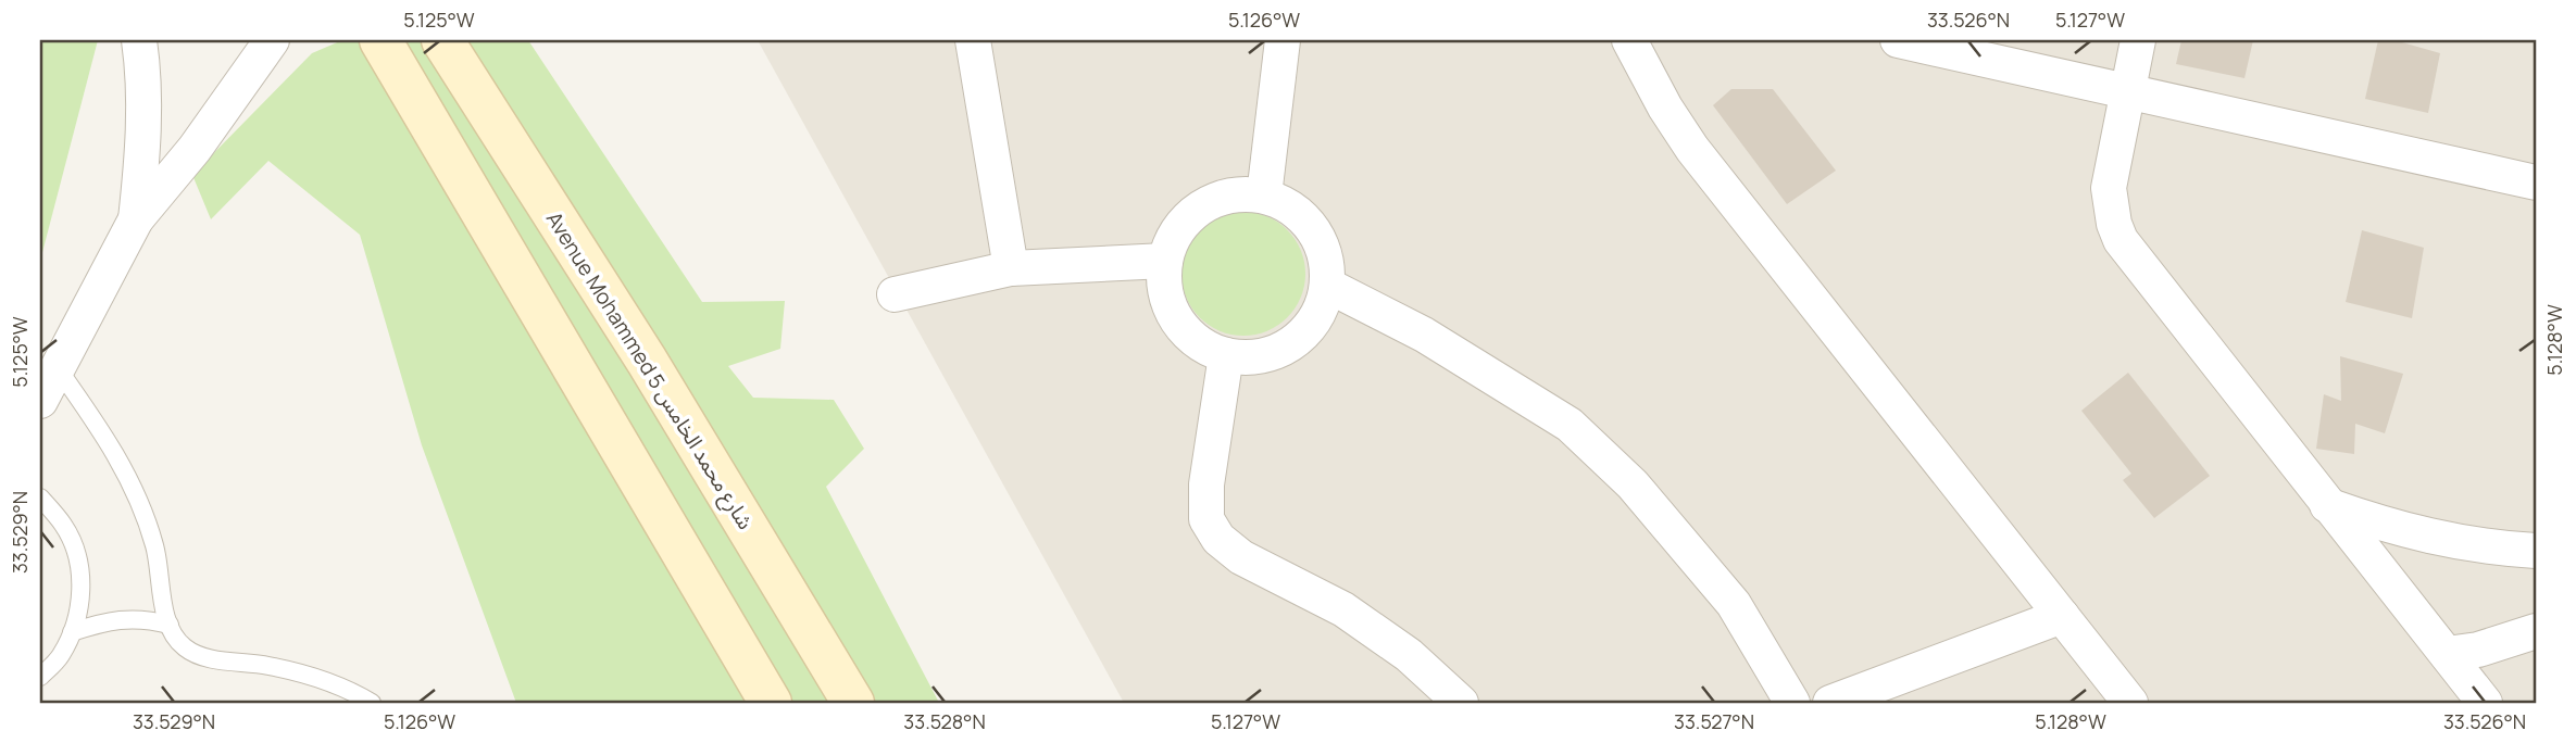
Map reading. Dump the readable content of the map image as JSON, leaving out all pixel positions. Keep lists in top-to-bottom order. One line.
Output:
{"streets":{"main road":["Avenue Mohammed 5 شارع محمد الخامس"]},"coordinates":["5.125°W","5.126°W","33.526°N","5.127°W","5.128°W","33.529°N","33.528°N","33.527°N"]}
